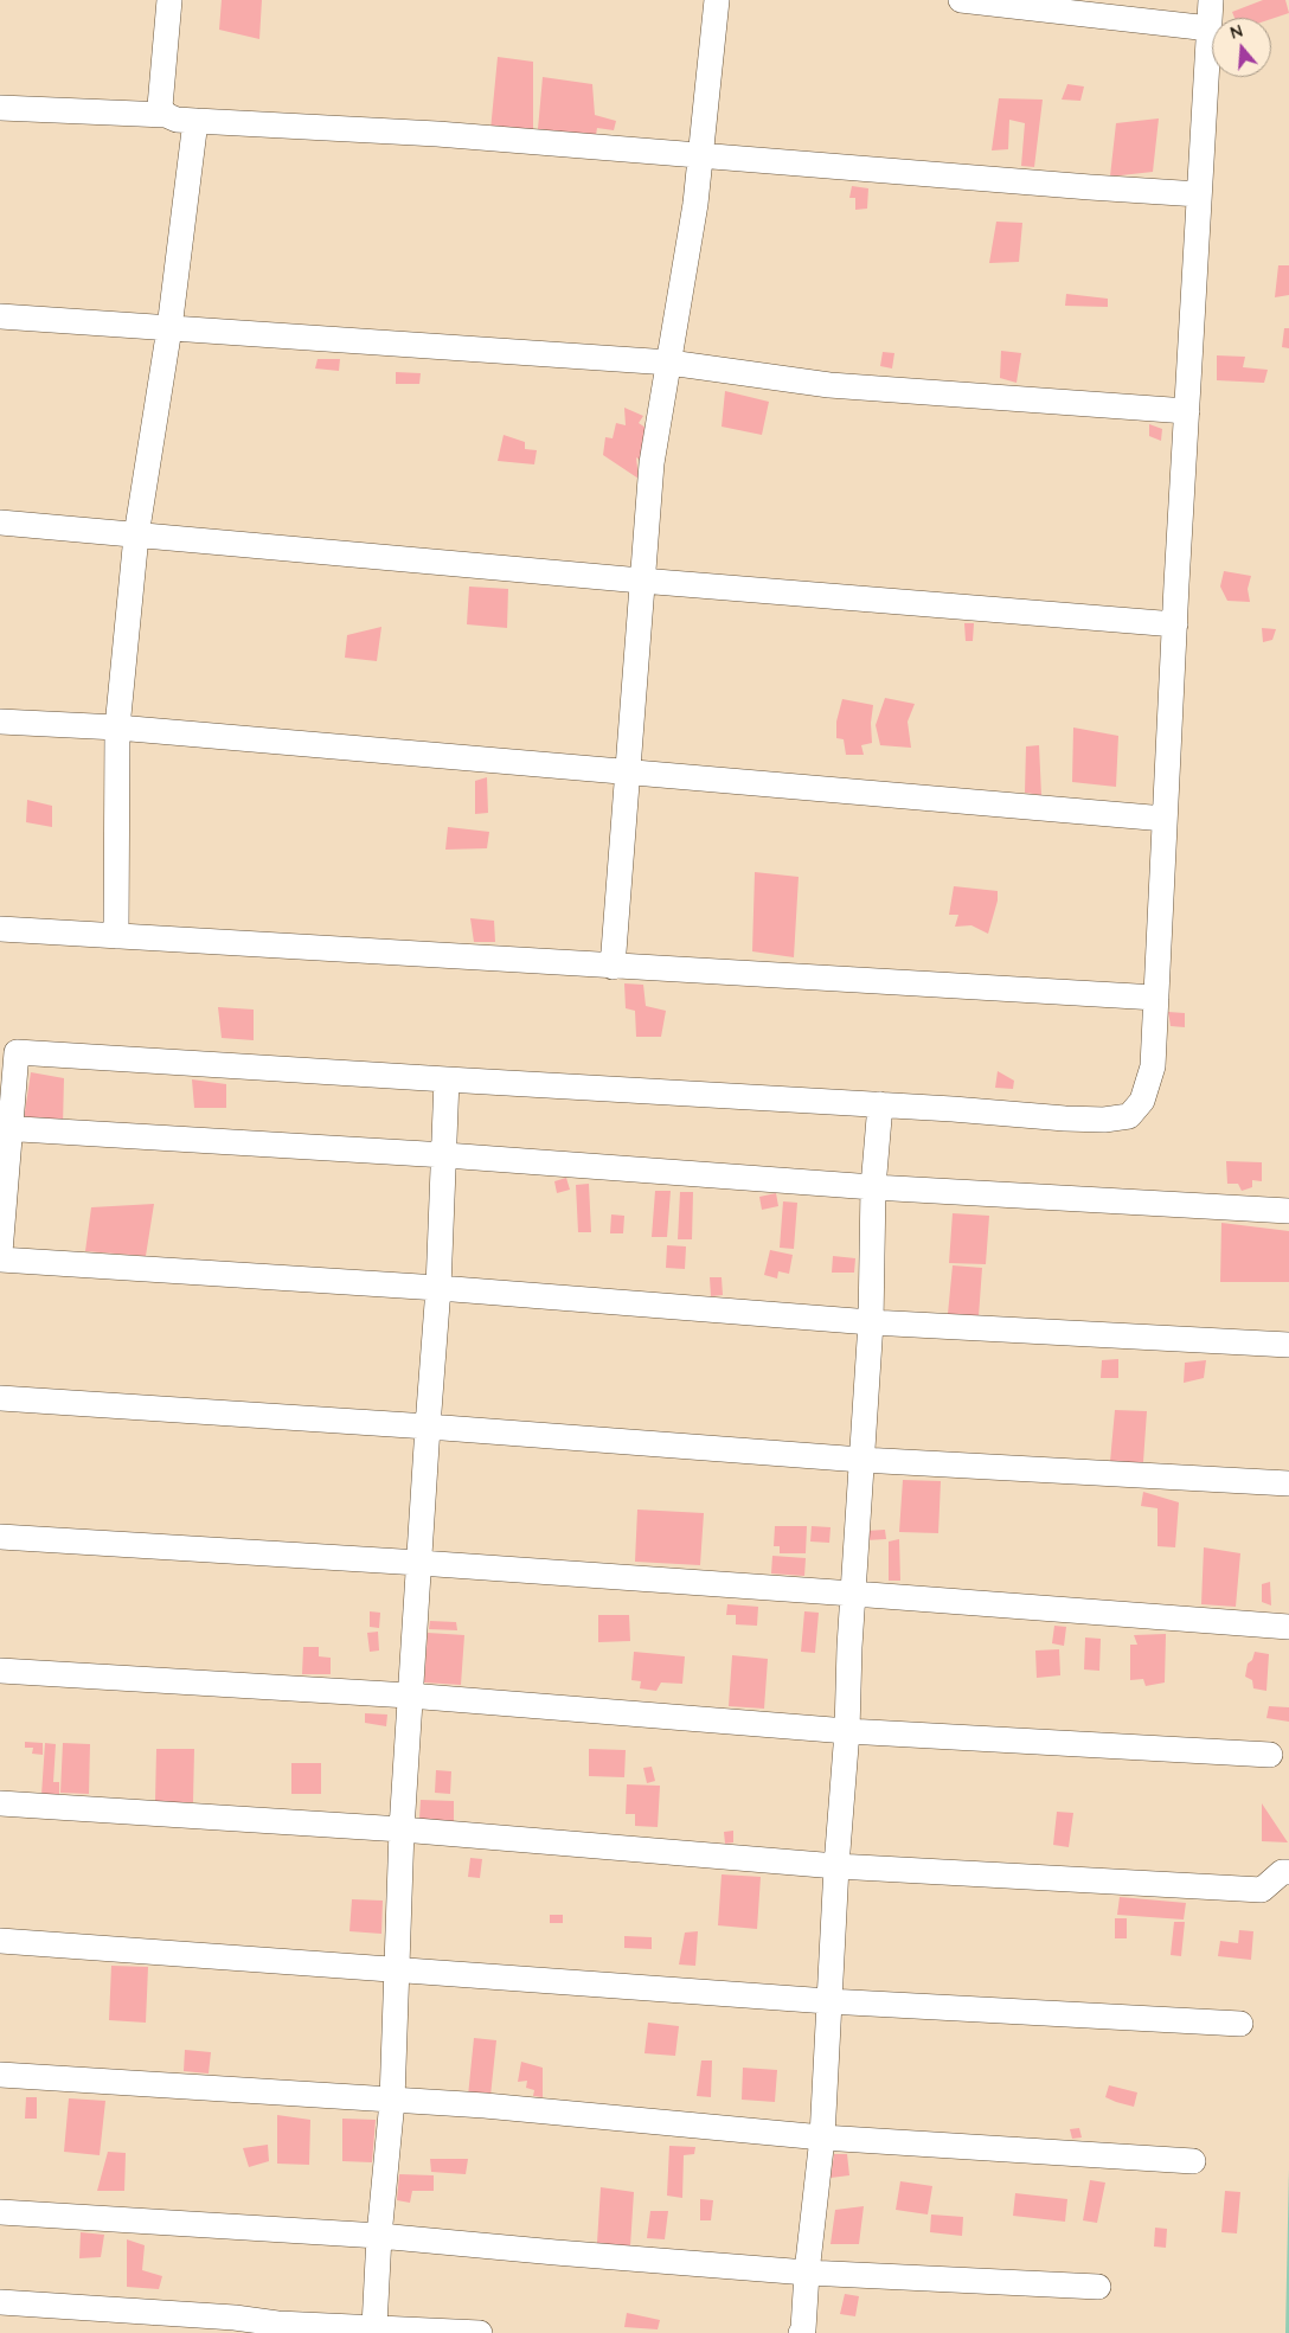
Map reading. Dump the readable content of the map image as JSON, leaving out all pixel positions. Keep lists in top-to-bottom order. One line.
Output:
{"north":"top"}
